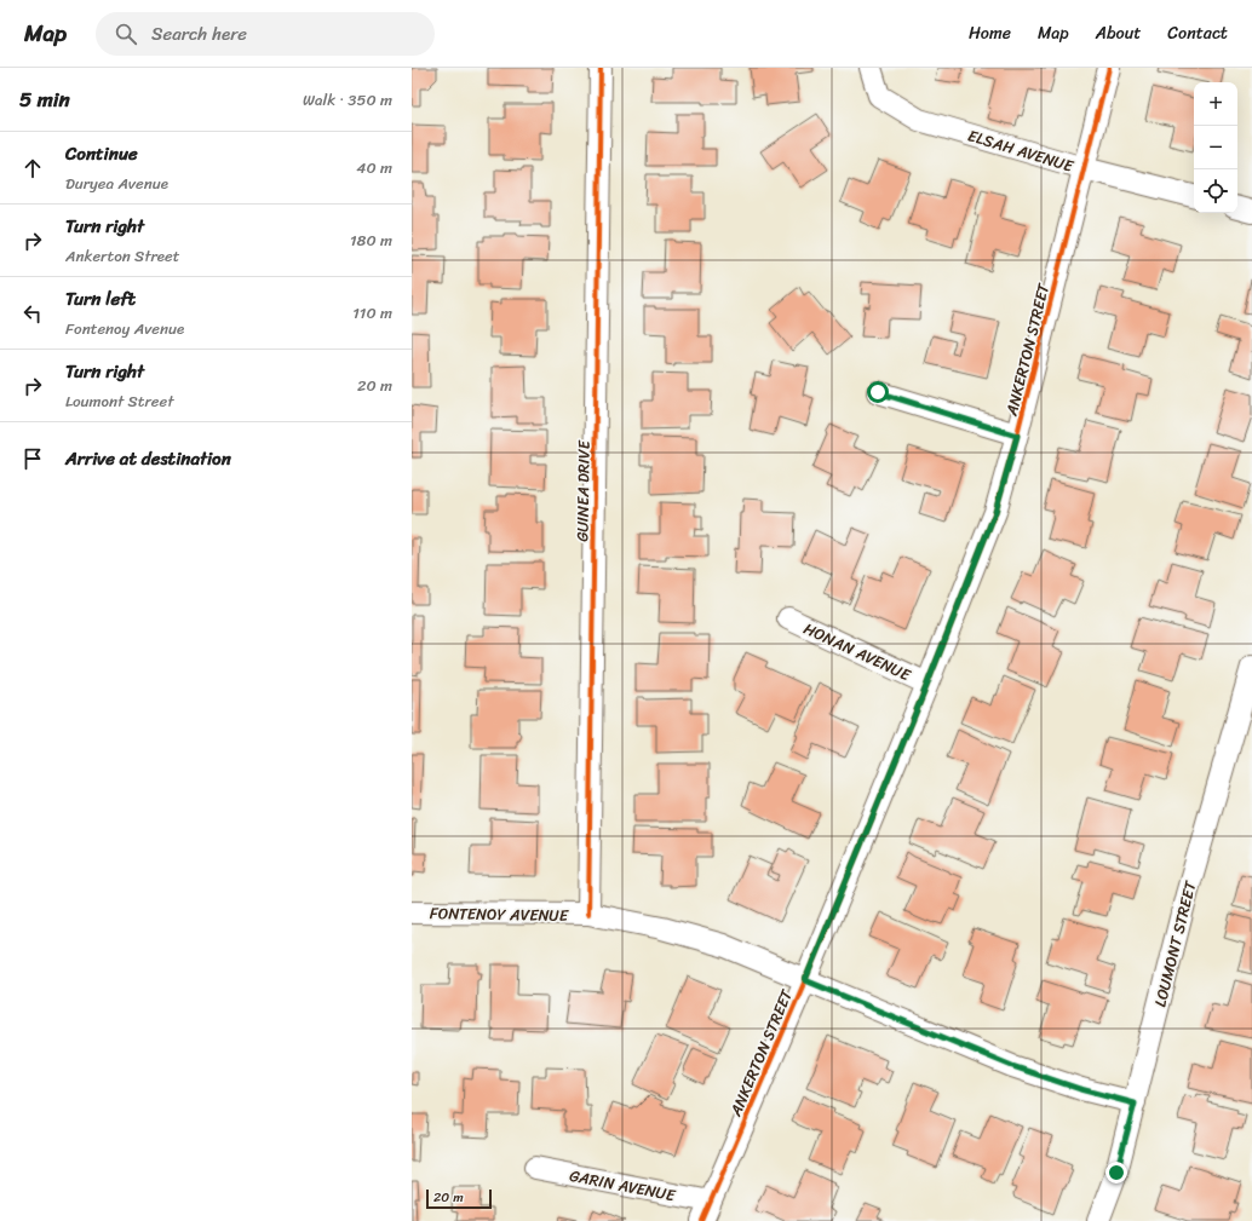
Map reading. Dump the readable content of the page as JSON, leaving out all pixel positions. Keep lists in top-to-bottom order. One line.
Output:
{"streets":{"street":["ELSAH AVENUE","ANKERTON STREET","GUINEA DRIVE","HONAN AVENUE","FONTENOY AVENUE","LOUMONT STREET","GARIN AVENUE"]},"crossings":[["ELSAH AVENUE","ANKERTON STREET"],["ANKERTON STREET","HONAN AVENUE"],["ANKERTON STREET","FONTENOY AVENUE"],["ANKERTON STREET","GARIN AVENUE"],["GUINEA DRIVE","FONTENOY AVENUE"],["FONTENOY AVENUE","LOUMONT STREET"]],"scale_bar":"20 m","page":{"header":"Map","search":"Search here","nav":["Home","Map","About","Contact"],"heading":["5 min","Walk · 350 m"],"map_buttons":["+","−"],"list":[["Continue","Duryea Avenue","40 m"],["Turn right","Ankerton Street","180 m"],["Turn left","Fontenoy Avenue","110 m"],["Turn right","Loumont Street","20 m"],"Arrive at destination"],"scale":"20 m"}}
